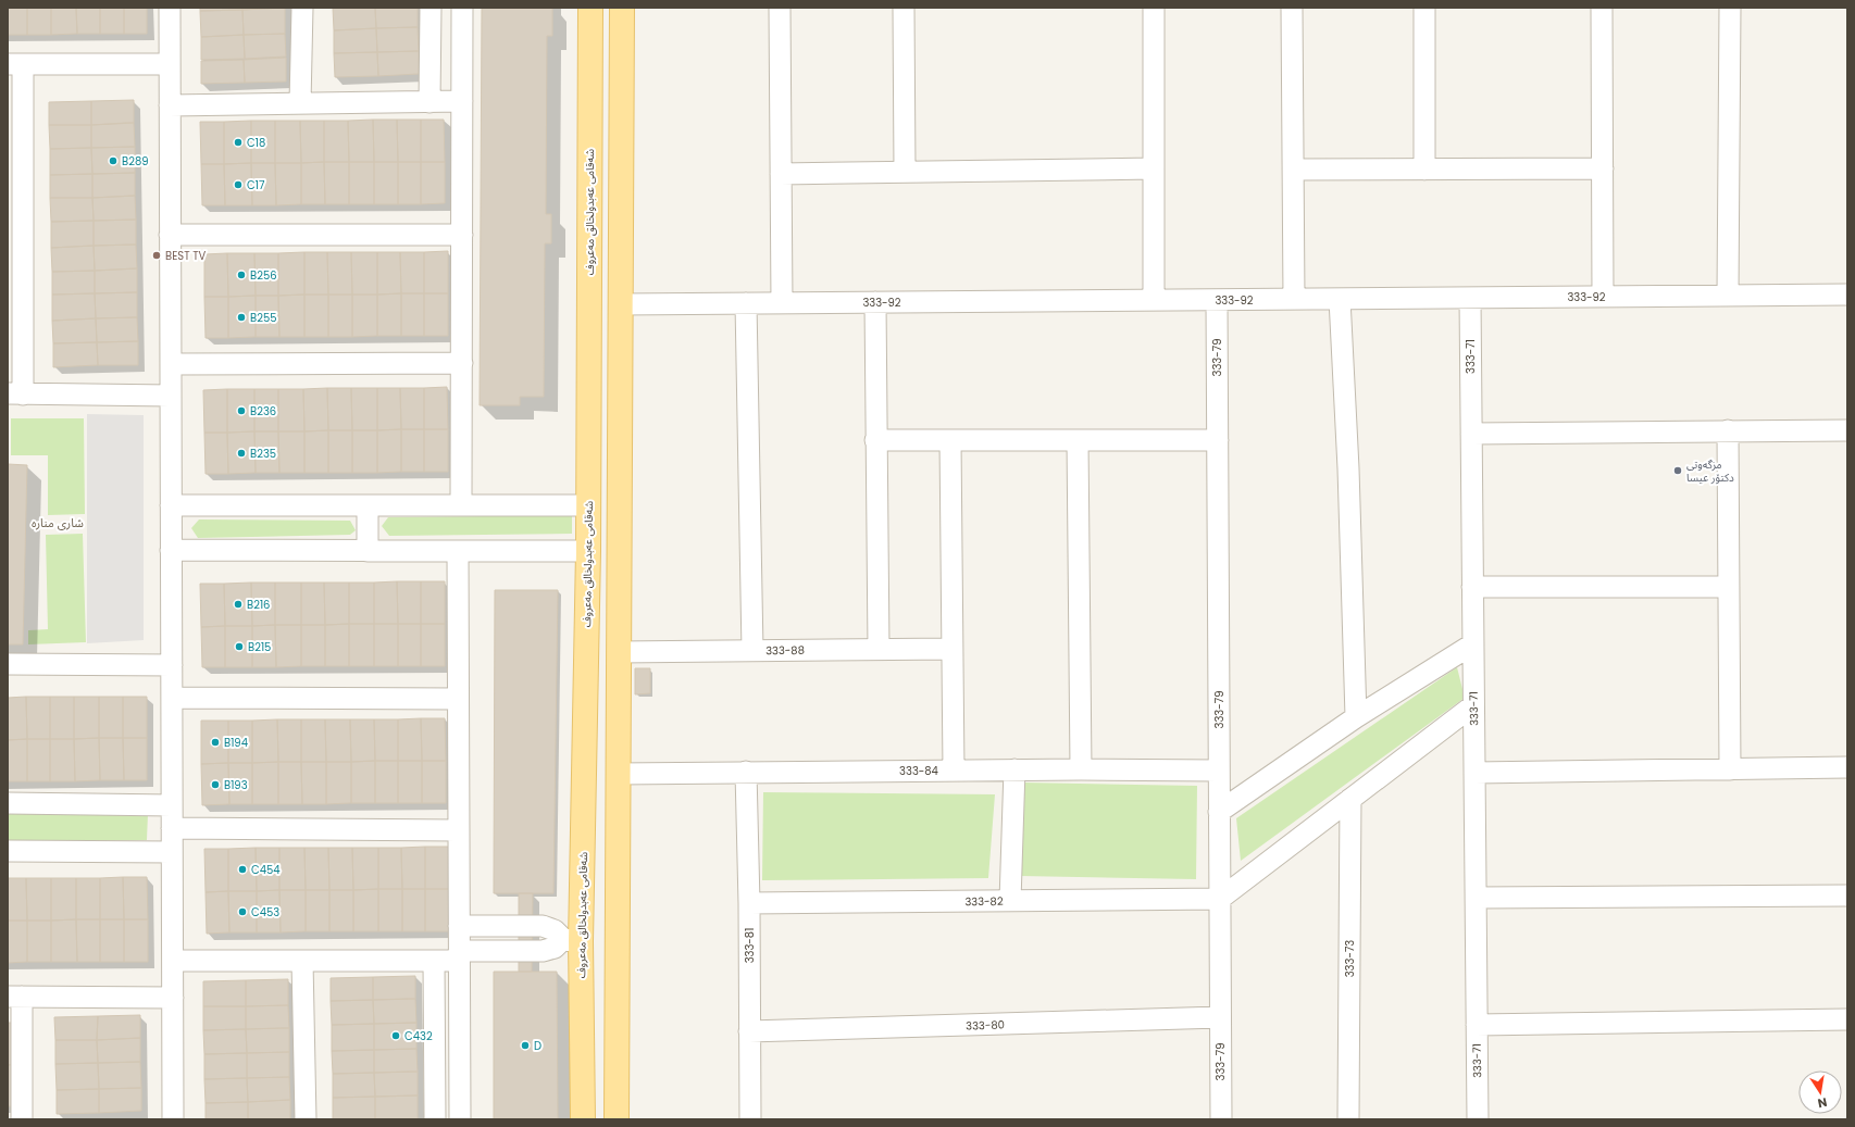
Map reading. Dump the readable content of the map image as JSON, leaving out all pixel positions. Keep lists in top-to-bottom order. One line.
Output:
{"streets":{"main road":["شەقامی عەبدولخالق مەعروف"],"street":["333-92","333-71","333-79","333-88","333-84","333-82","333-81","333-73","333-80"]},"crossings":[["333-92","333-71"],["333-92","333-79"],["333-79","333-84"],["333-79","333-82"],["333-79","333-80"],["333-84","333-81"],["333-82","333-81"],["333-81","333-80"]],"districts":["شاری منارە"],"places":["C18","B289","C17","BEST TV","B256","B255","B236","B235","مزگەوتی دکتۆر عیسا","B216","B215","B194","B193","C454","C453","C432","D"],"north":"bottom"}
